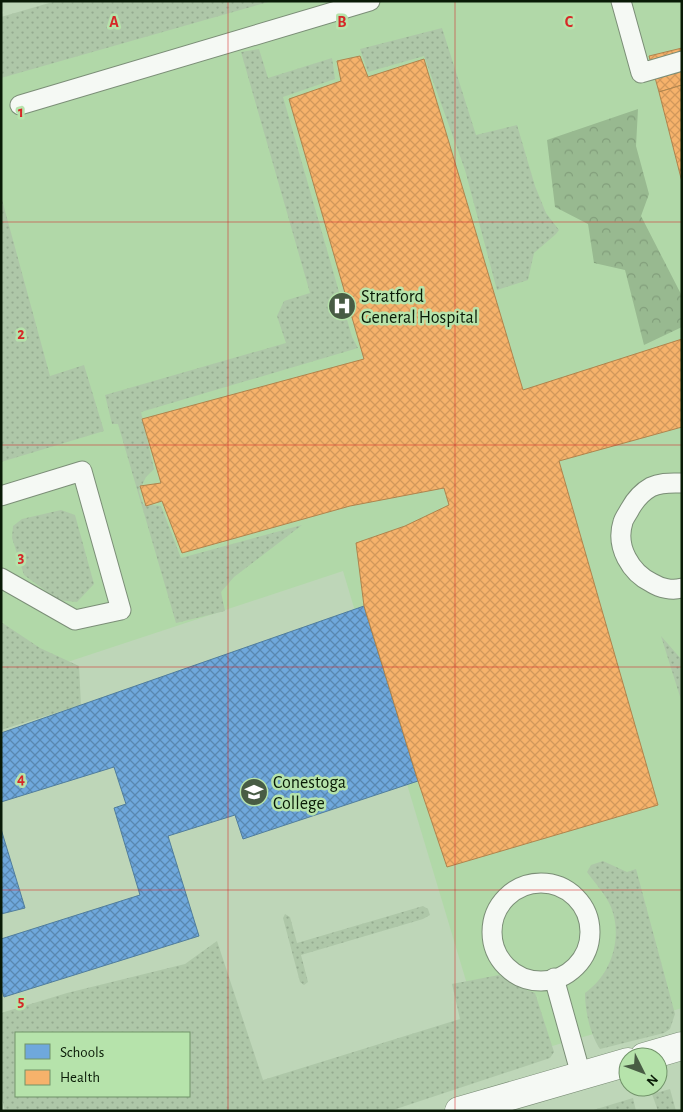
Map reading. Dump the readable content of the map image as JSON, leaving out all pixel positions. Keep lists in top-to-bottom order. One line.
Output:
{"places":{"hospital":["Stratford General Hospital"],"school or university":["Conestoga College"]},"legend":["Schools","Health"],"north":"bottom right","grid":{"columns":["A","B","C"],"rows":["1","2","3","4","5"]}}
